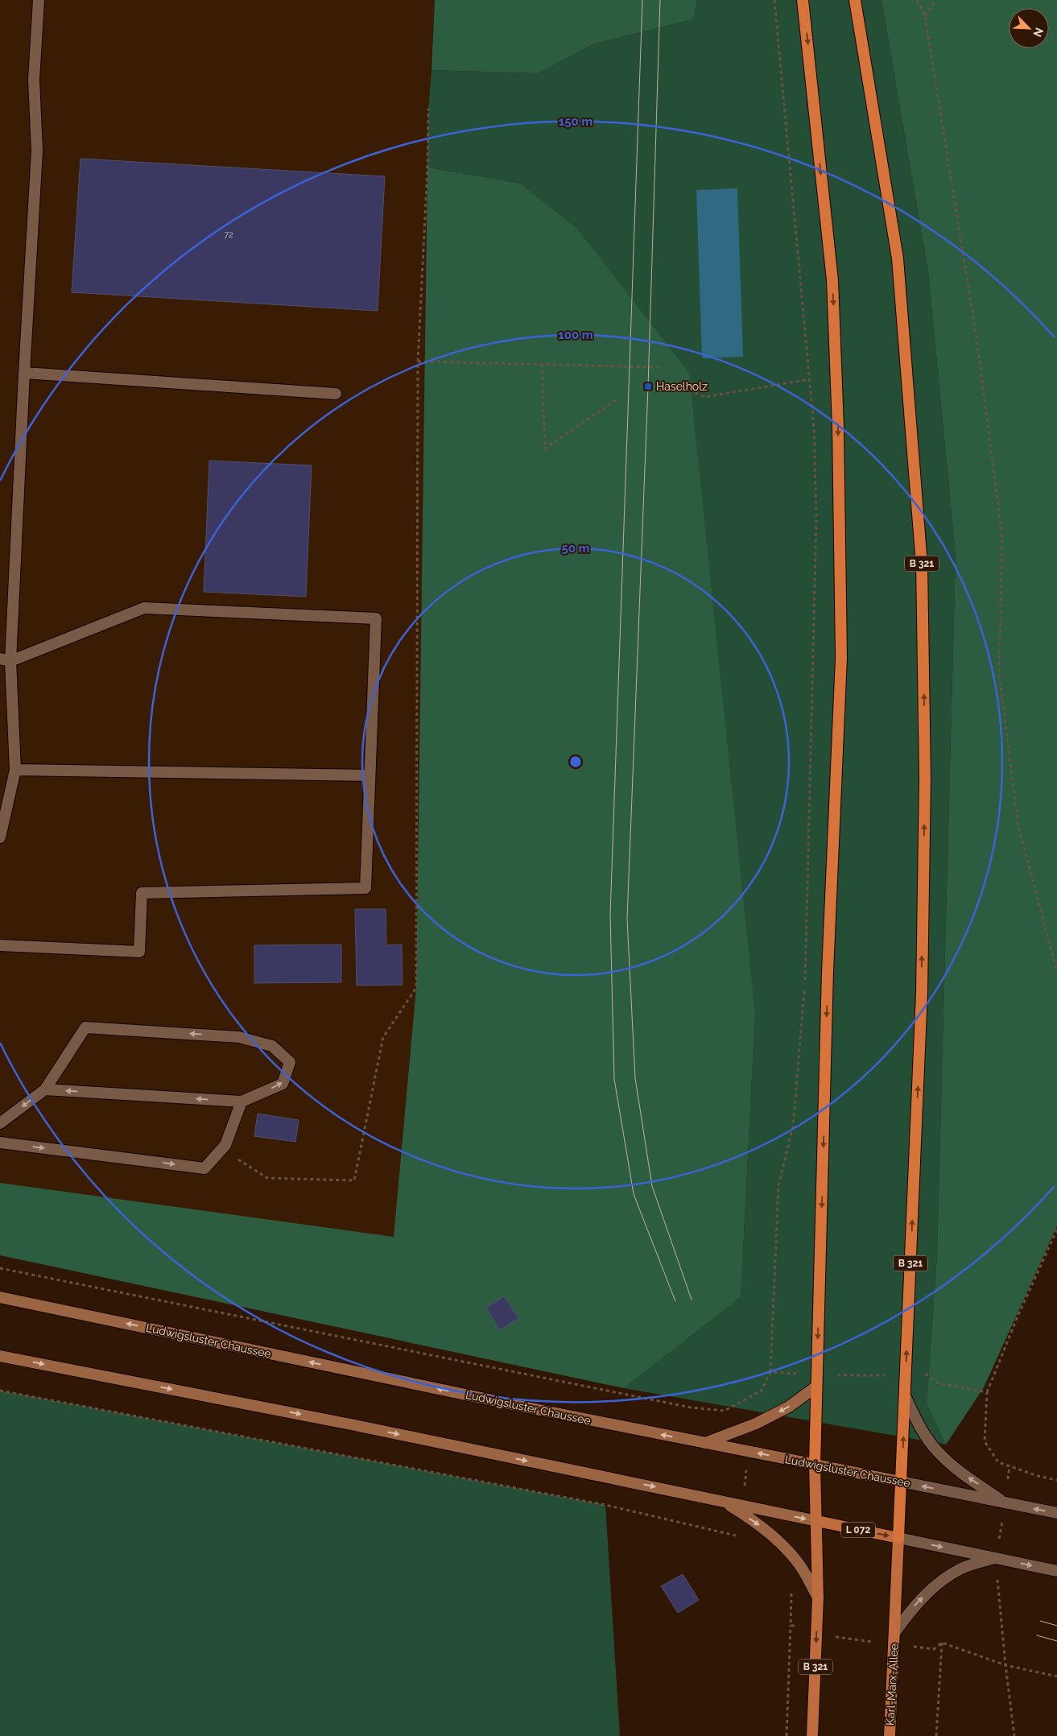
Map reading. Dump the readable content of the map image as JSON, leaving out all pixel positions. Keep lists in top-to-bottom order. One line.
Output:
{"streets":{"highway":["B 321"],"main road":["Ludwigsluster Chaussee","L 072","Karl-Marx-Allee"]},"crossings":[["B 321","Ludwigsluster Chaussee"],["B 321","L 072"],["B 321","Karl-Marx-Allee"]],"places":{"transit":["Haselholz"]},"house_numbers":["72"],"north":"bottom right","rings":["150 m","100 m","50 m"]}
